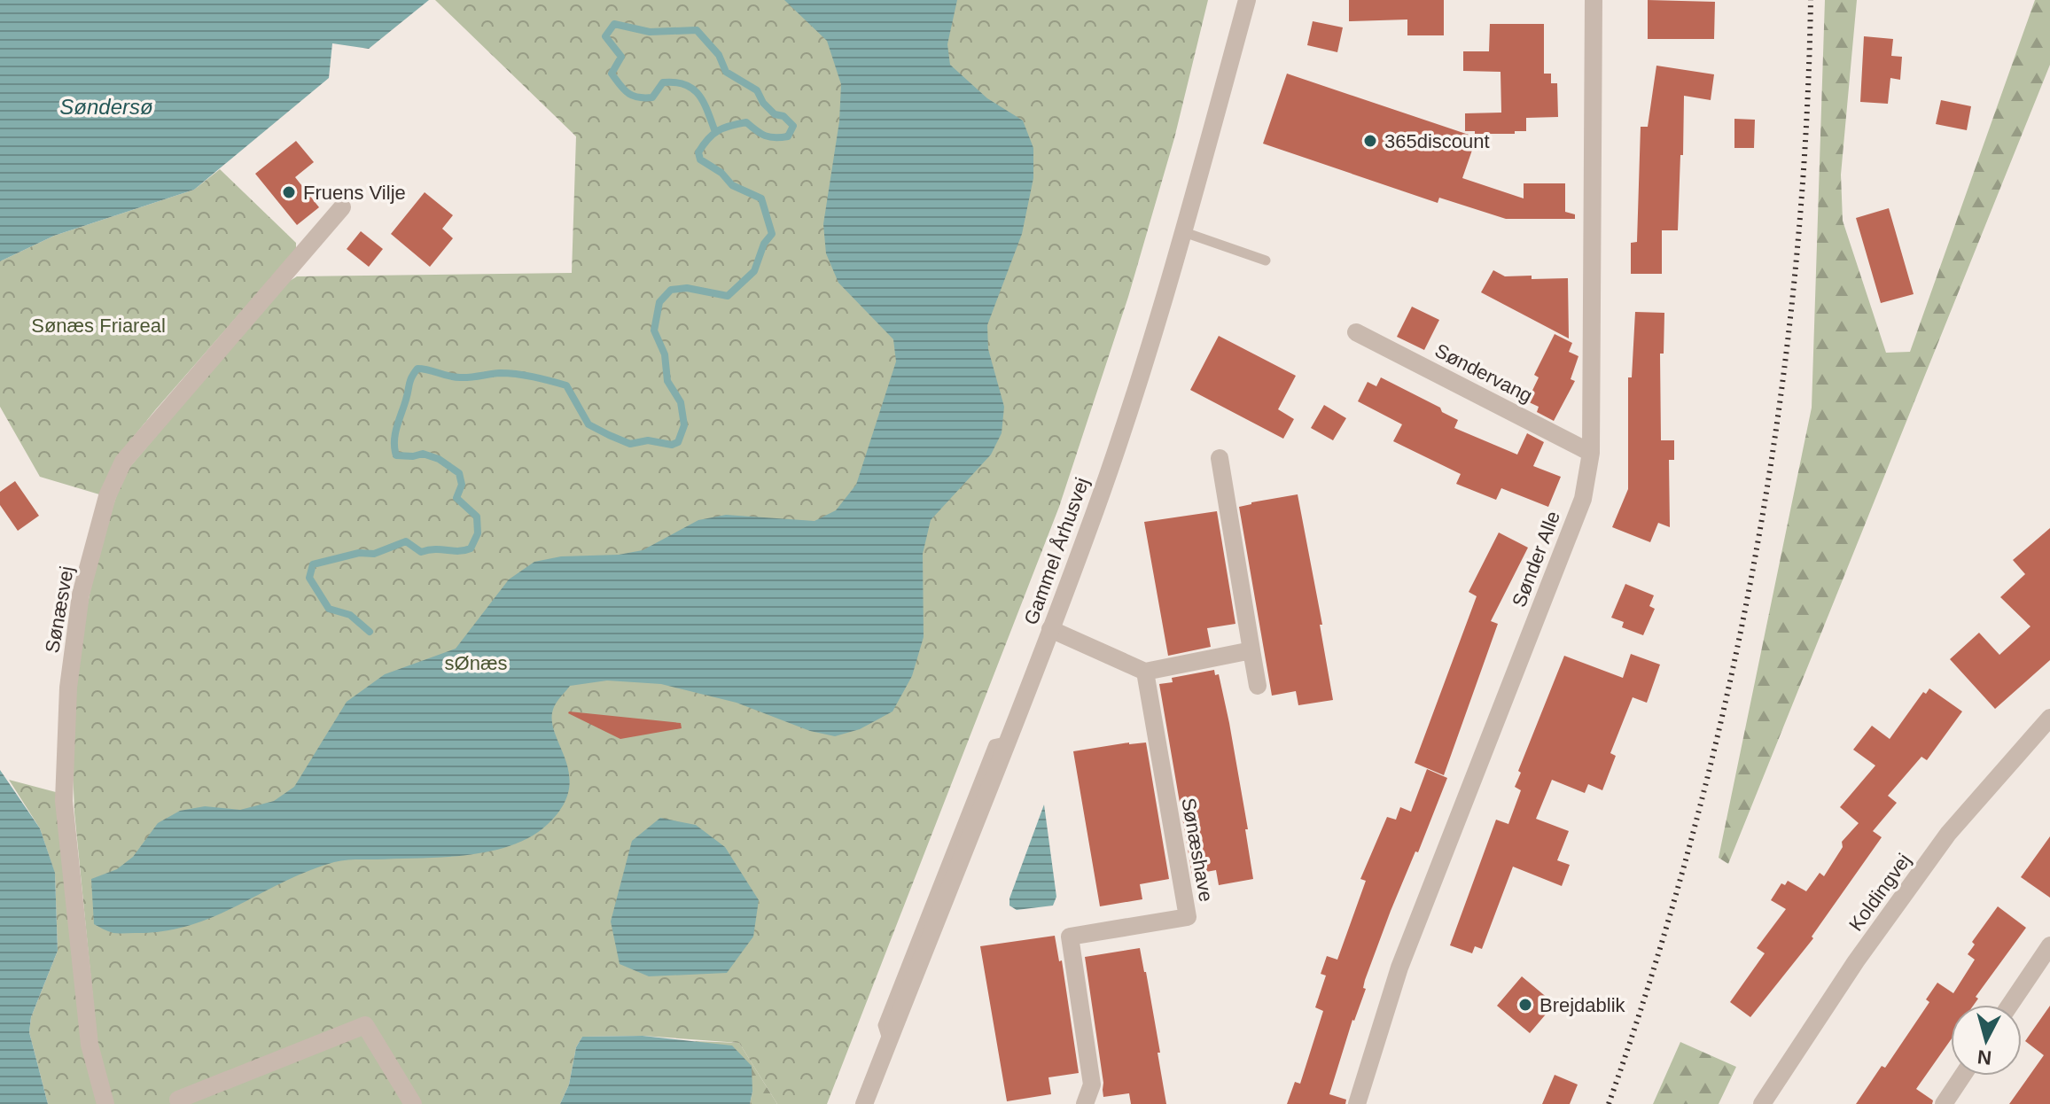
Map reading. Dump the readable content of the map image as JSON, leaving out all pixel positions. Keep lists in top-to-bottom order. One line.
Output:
{"streets":{"street":["Søndervang","Gammel Århusvej","Sønder Alle","Sønæsvej","Sønæshave","Koldingvej"]},"crossings":[["Søndervang","Sønder Alle"]],"water":["Søndersø"],"parks":["Sønæs Friareal","sØnæs"],"places":["365discount","Fruens Vilje","Brejdablik"],"north":"bottom"}
